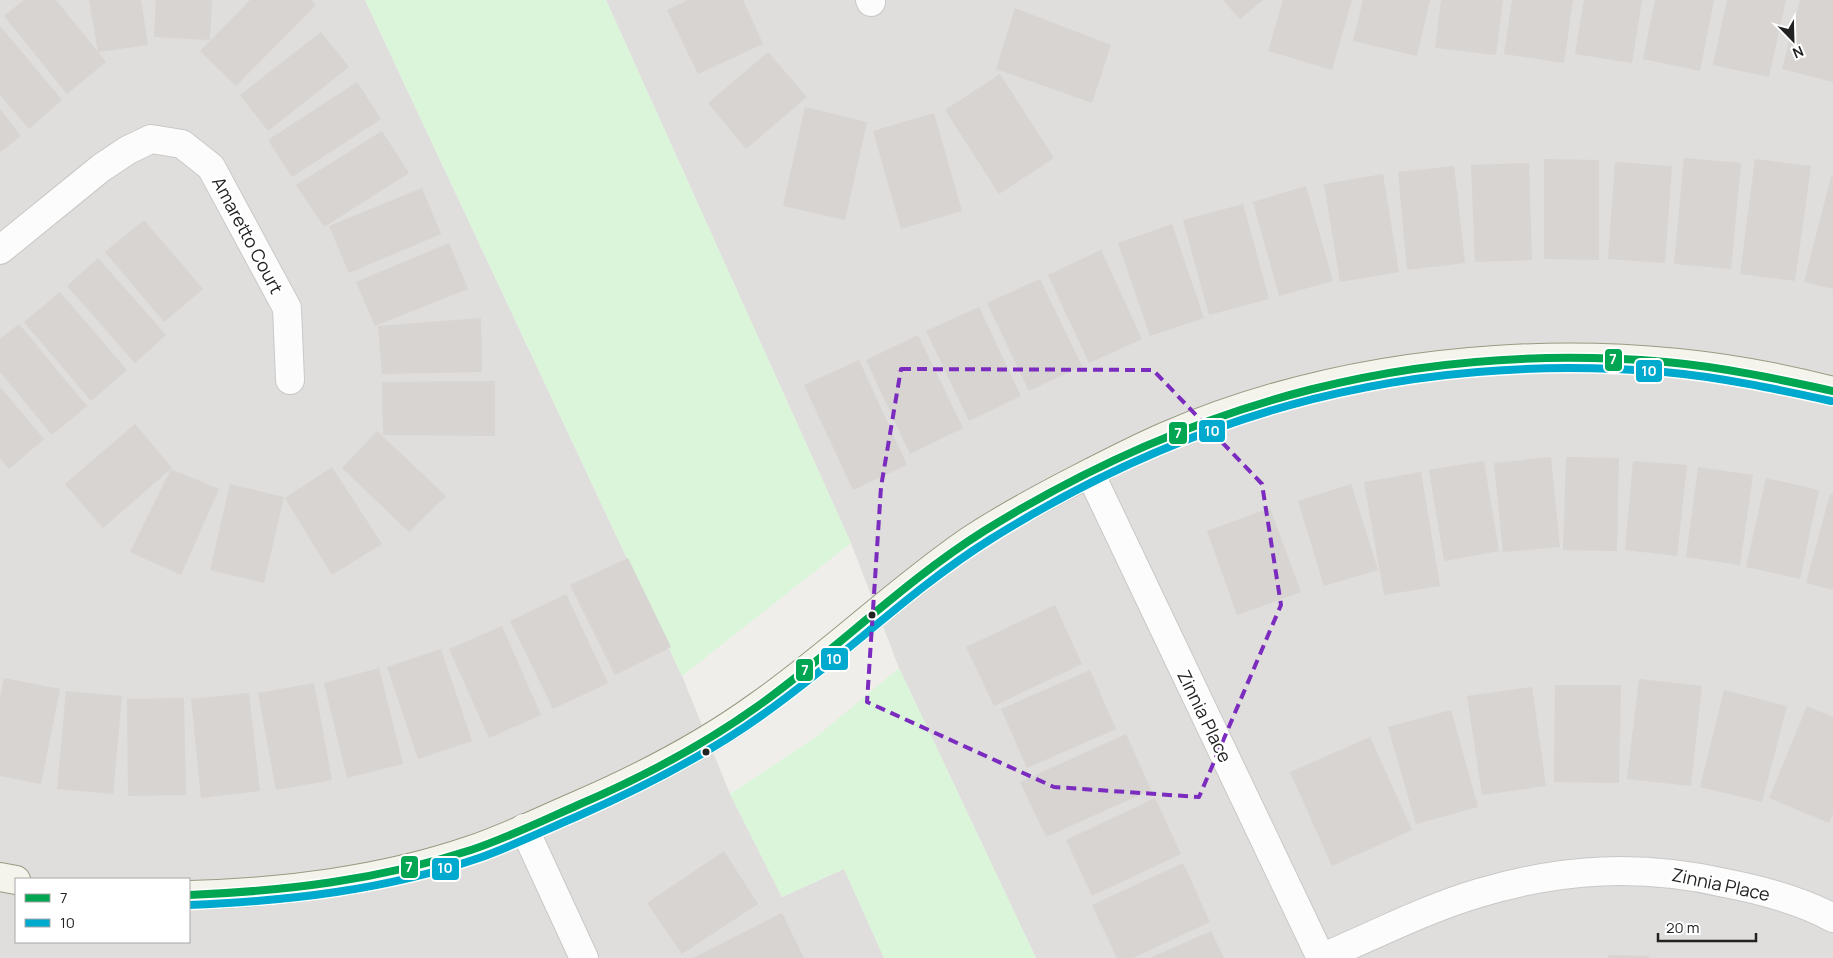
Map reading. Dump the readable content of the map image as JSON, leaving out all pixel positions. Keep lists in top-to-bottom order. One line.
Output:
{"streets":{"street":["Amaretto Court","Zinnia Place"]},"lines":["transit line 7","transit line 10"],"legend":["7","10"],"scale_bar":"20 m","north":"bottom right"}
